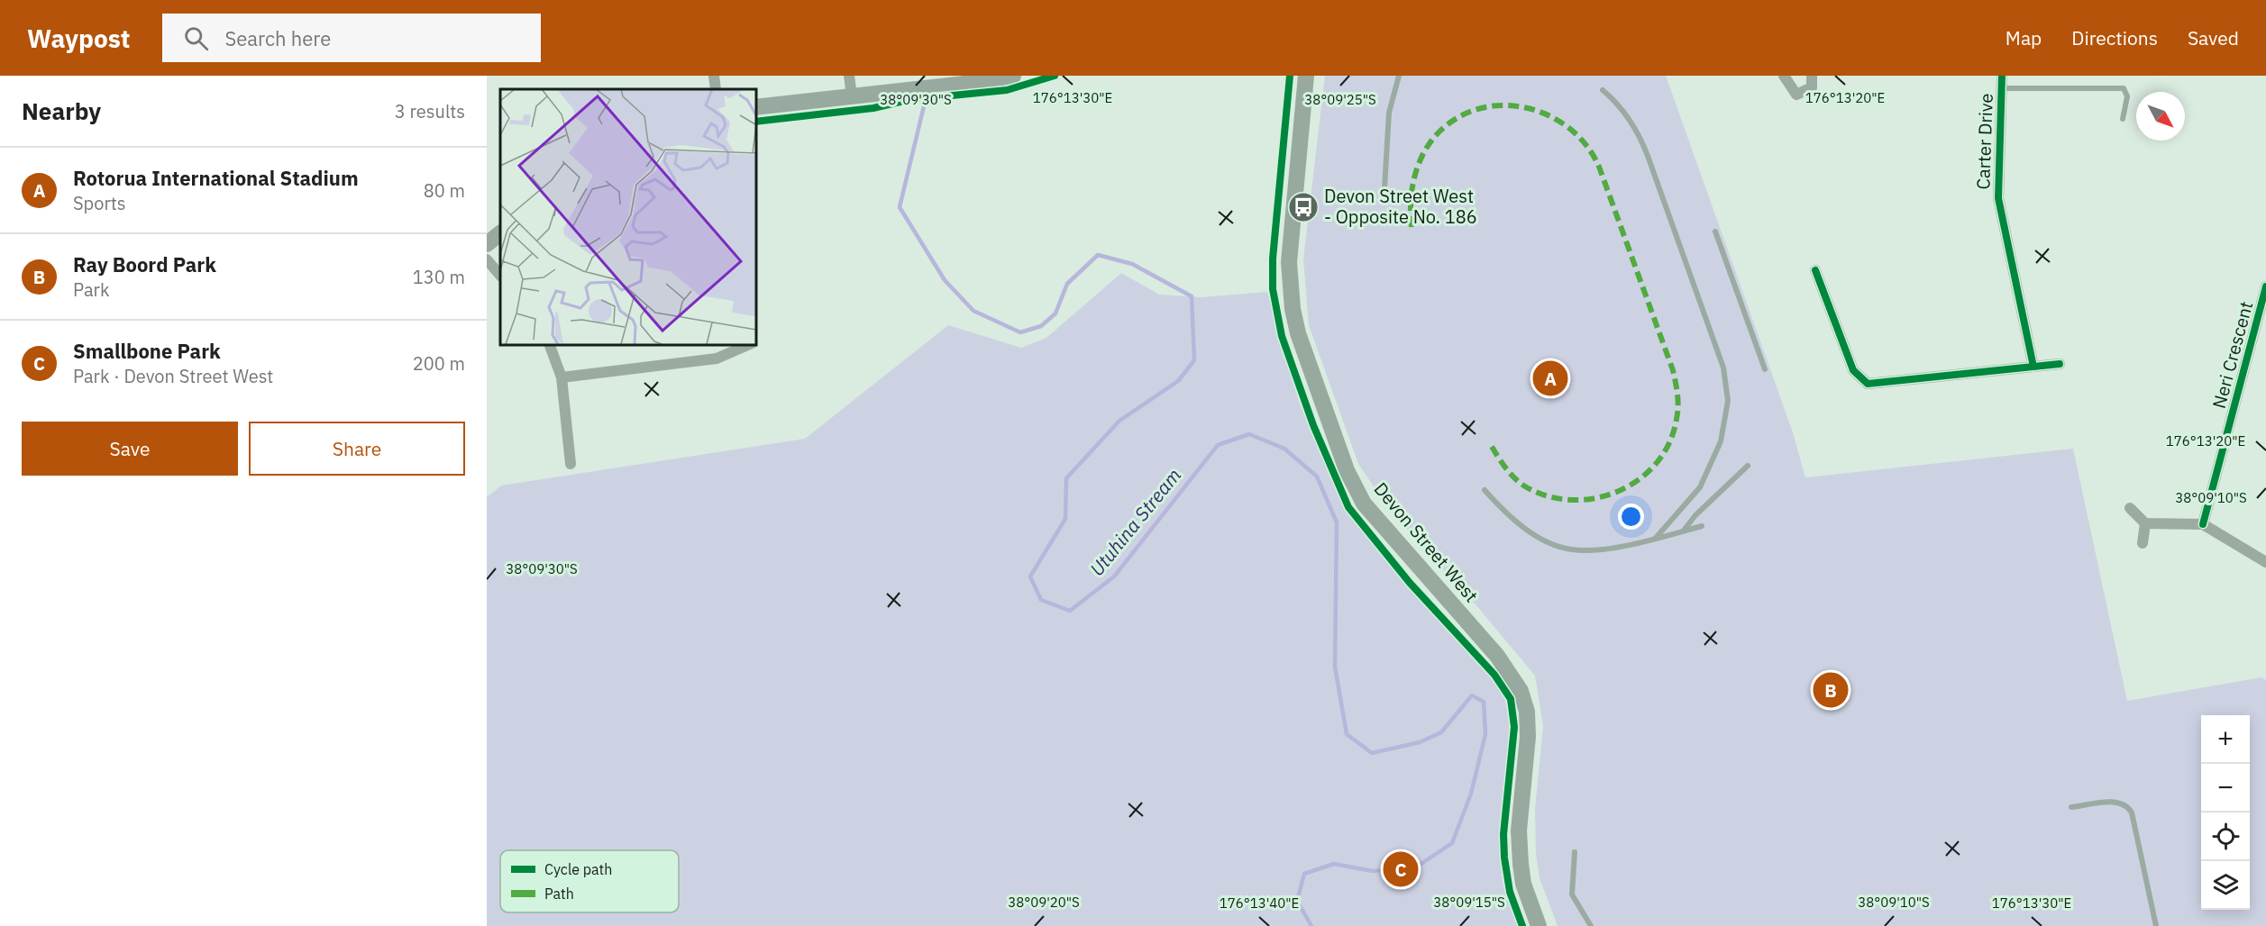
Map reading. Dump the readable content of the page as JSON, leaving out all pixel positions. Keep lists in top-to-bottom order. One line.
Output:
{"streets":{"main road":["Devon Street West"],"street":["Carter Drive","Neri Crescent"]},"water":["Utuhina Stream"],"places":{"bus stop":["Devon Street West - Opposite No. 186"]},"legend":["Cycle path","Path"],"north":"bottom right","page":{"header":"Waypost","search":"Search here","nav":["Map","Directions","Saved"],"heading":["Nearby","3 results"],"list":[{"mark":"A","name":"Rotorua International Stadium","note":"Sports","value":"80 m"},{"mark":"B","name":"Ray Boord Park","note":"Park","value":"130 m"},{"mark":"C","name":"Smallbone Park","note":"Park · Devon Street West","value":"200 m"}],"pins":["A","B","C"],"buttons":["Save","Share"],"map_buttons":["+","−"]},"coordinates":["176°13'30\"E","176°13'20\"E","38°09'30\"S","38°09'25\"S","38°09'10\"S","38°09'20\"S","38°09'15\"S","176°13'40\"E"]}
